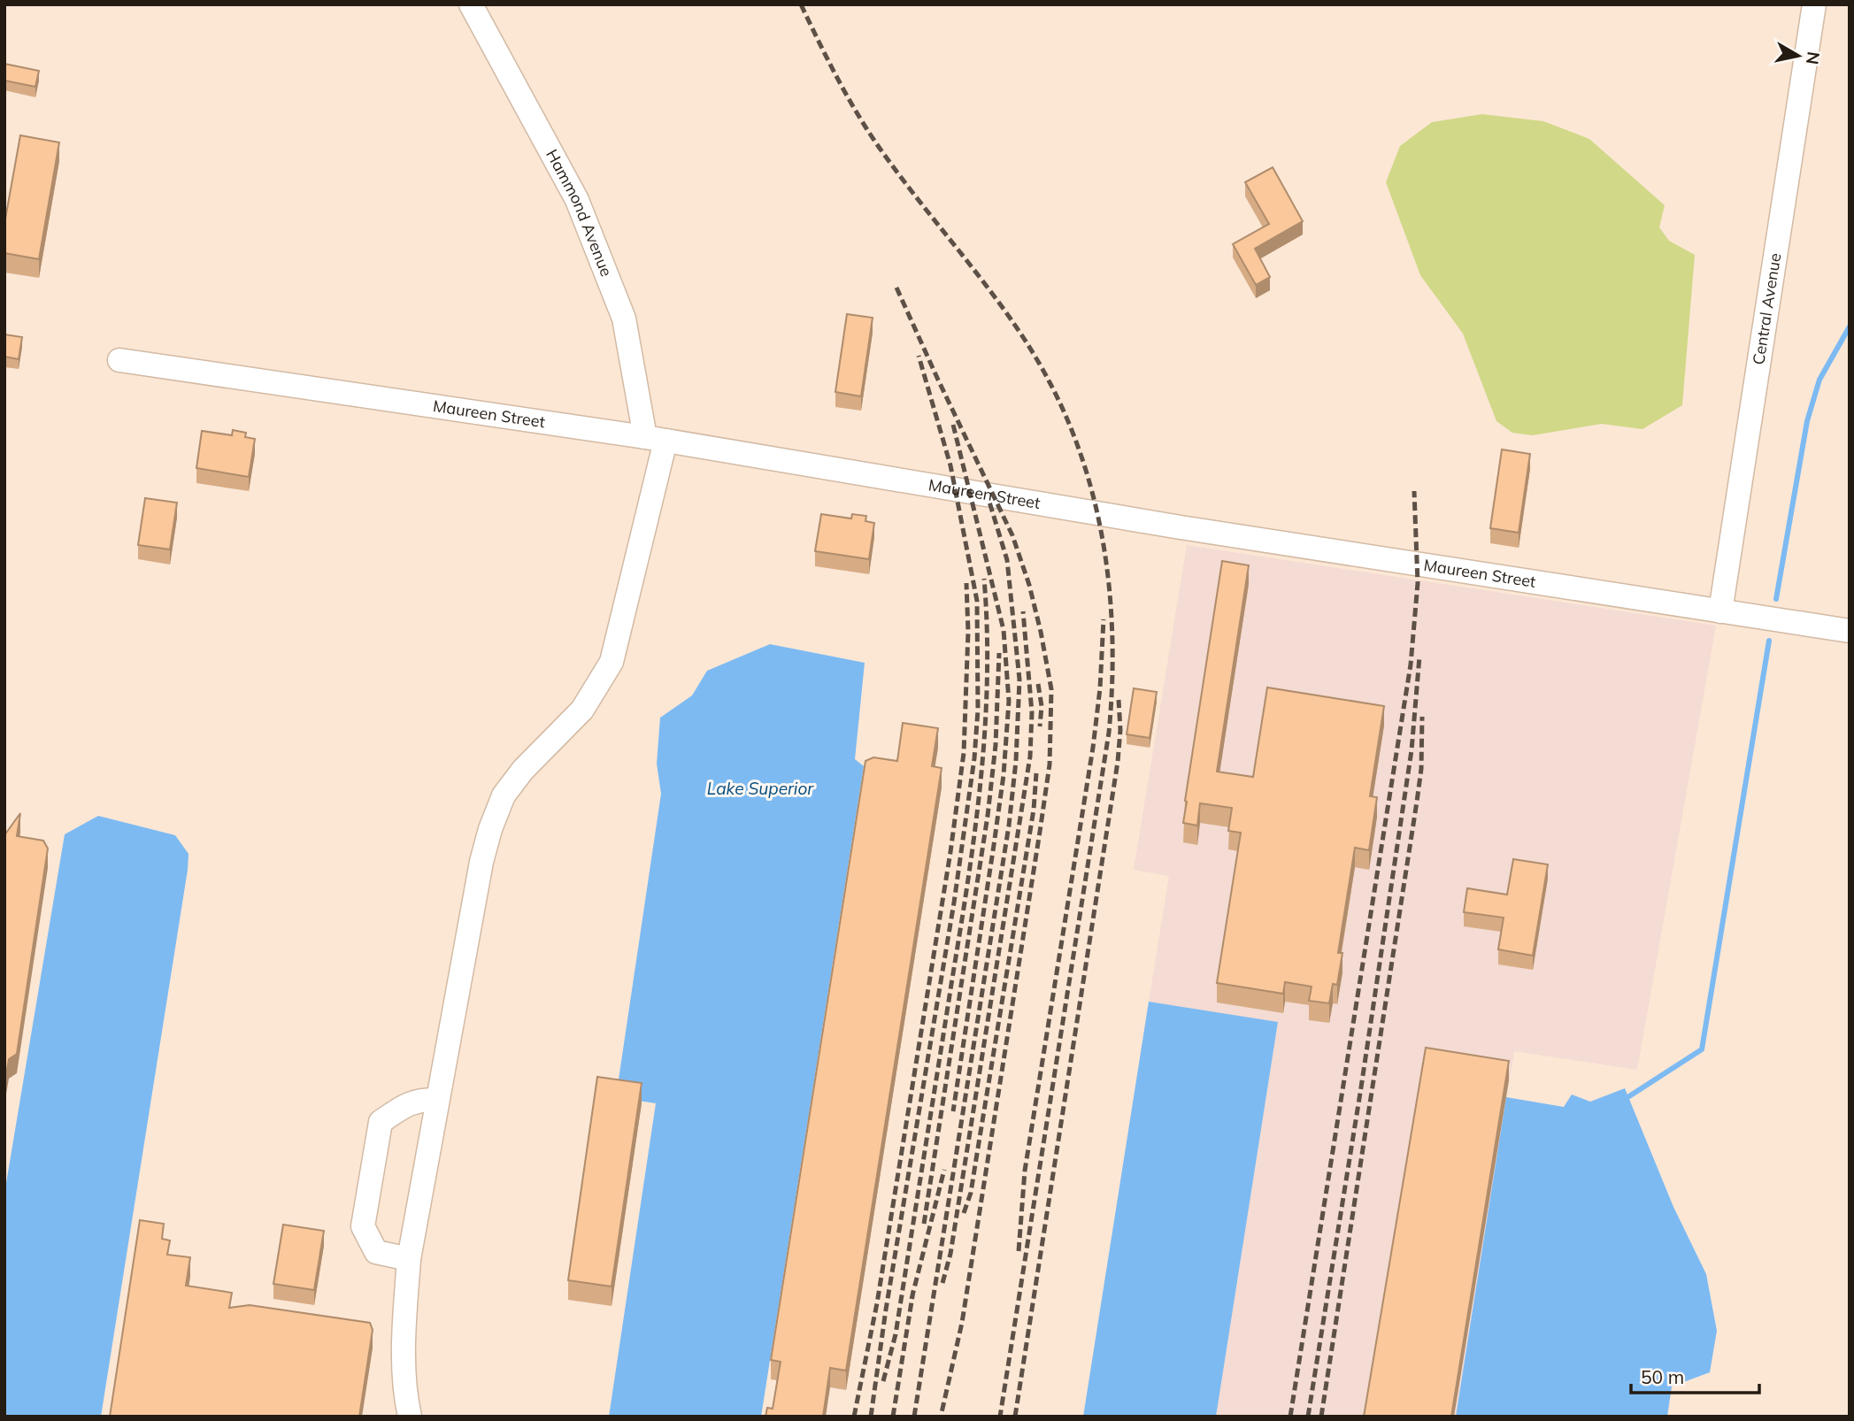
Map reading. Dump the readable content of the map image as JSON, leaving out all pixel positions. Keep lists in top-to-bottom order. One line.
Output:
{"streets":{"street":["Hammond Avenue","Central Avenue","Maureen Street"]},"crossings":[["Hammond Avenue","Maureen Street"],["Central Avenue","Maureen Street"]],"water":["Lake Superior"],"scale_bar":"50 m","north":"right"}
